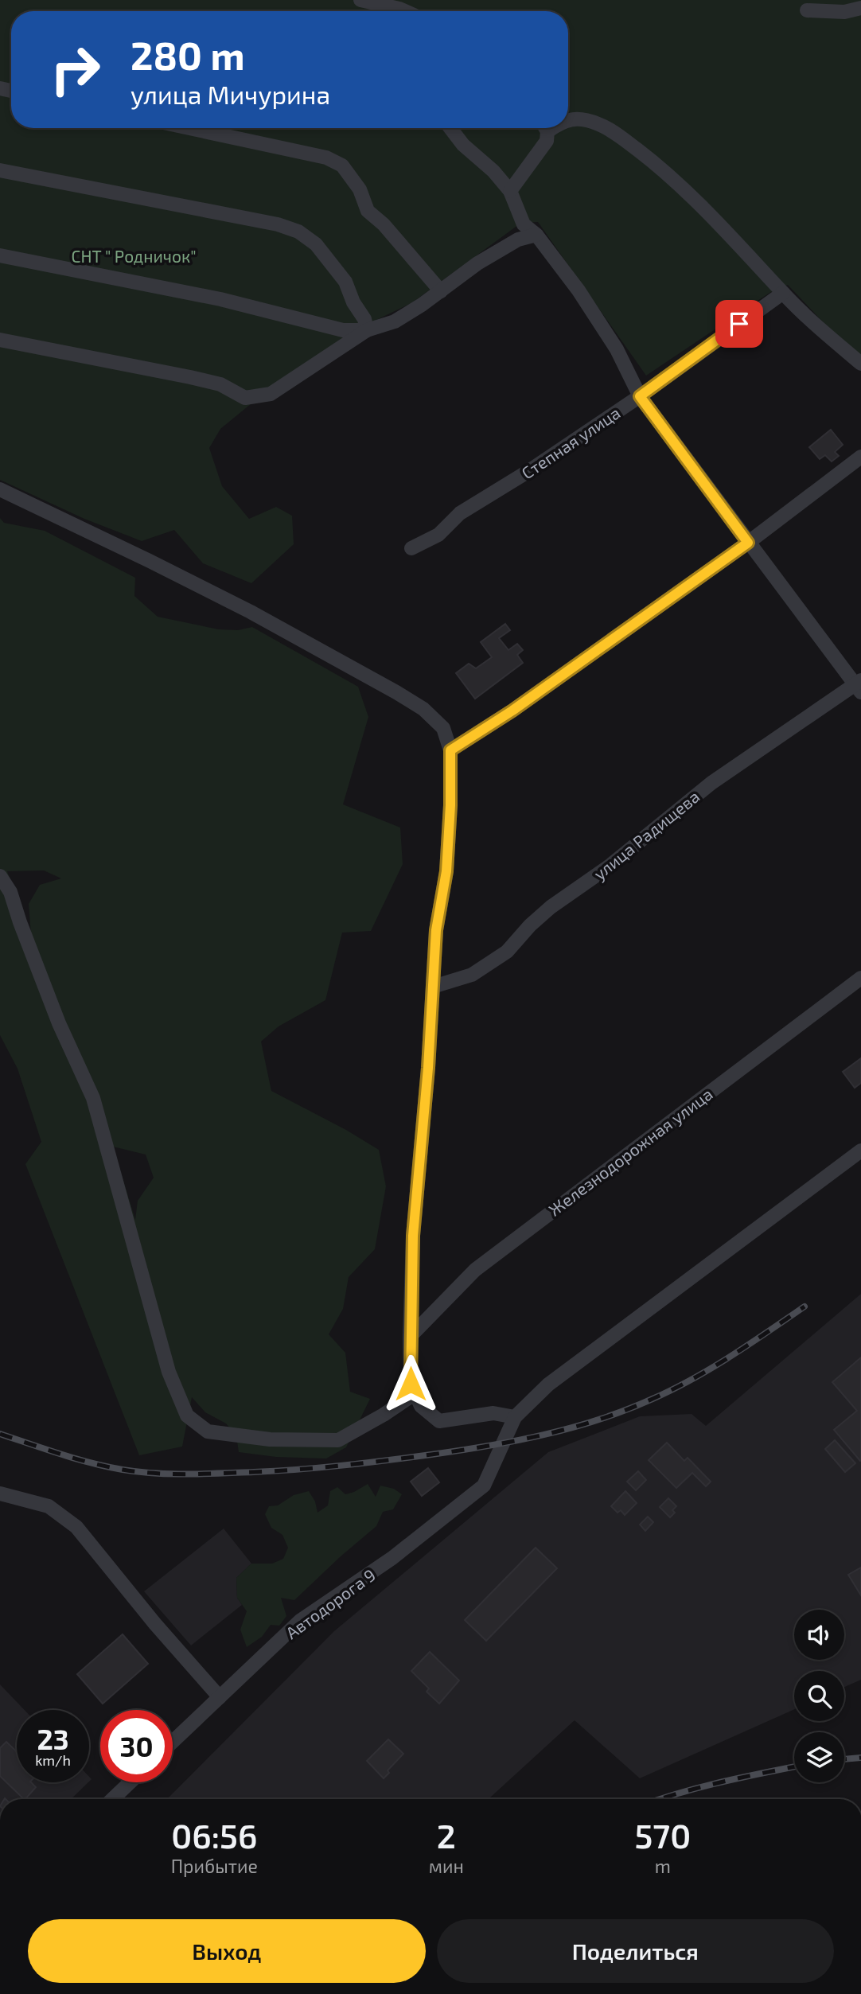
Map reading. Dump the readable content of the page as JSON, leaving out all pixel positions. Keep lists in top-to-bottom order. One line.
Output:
{"streets":{"street":["Степная улица","улица Радищева","Железнодорожная улица","Автодорога 9"]},"parks":["СНТ \" Родничок\""],"page":{"turn":["280 m","улица Мичурина"],"speed":"23 km/h","limit":"30","eta":["06:56","Прибытие","2","мин","570","m"],"buttons":["Выход","Поделиться"]}}
